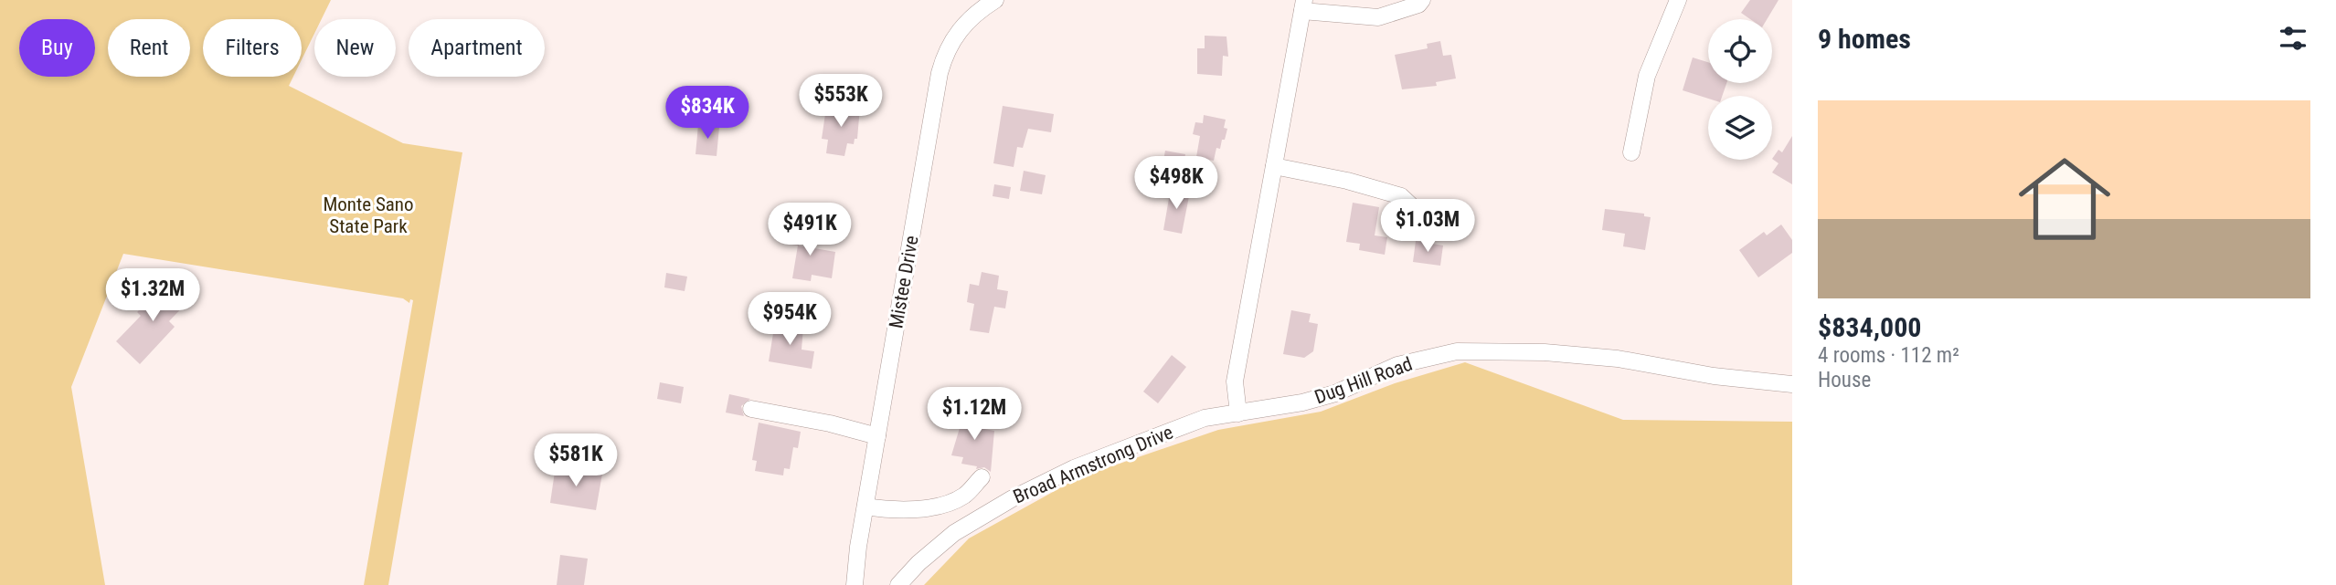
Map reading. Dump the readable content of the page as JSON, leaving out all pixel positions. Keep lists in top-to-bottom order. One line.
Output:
{"streets":{"street":["Mistee Drive","Dug Hill Road","Broad Armstrong Drive"]},"crossings":[["Dug Hill Road","Broad Armstrong Drive"]],"parks":["Monte Sano State Park"],"page":{"heading":"9 homes","chip":["Buy","Rent","Filters","New","Apartment"],"price":["$553K","$834K","$498K","$1.03M","$491K","$1.32M","$954K","$1.12M","$581K"],"list":[{"name":"$834,000","note":"4 rooms · 112 m² · House"}]}}
